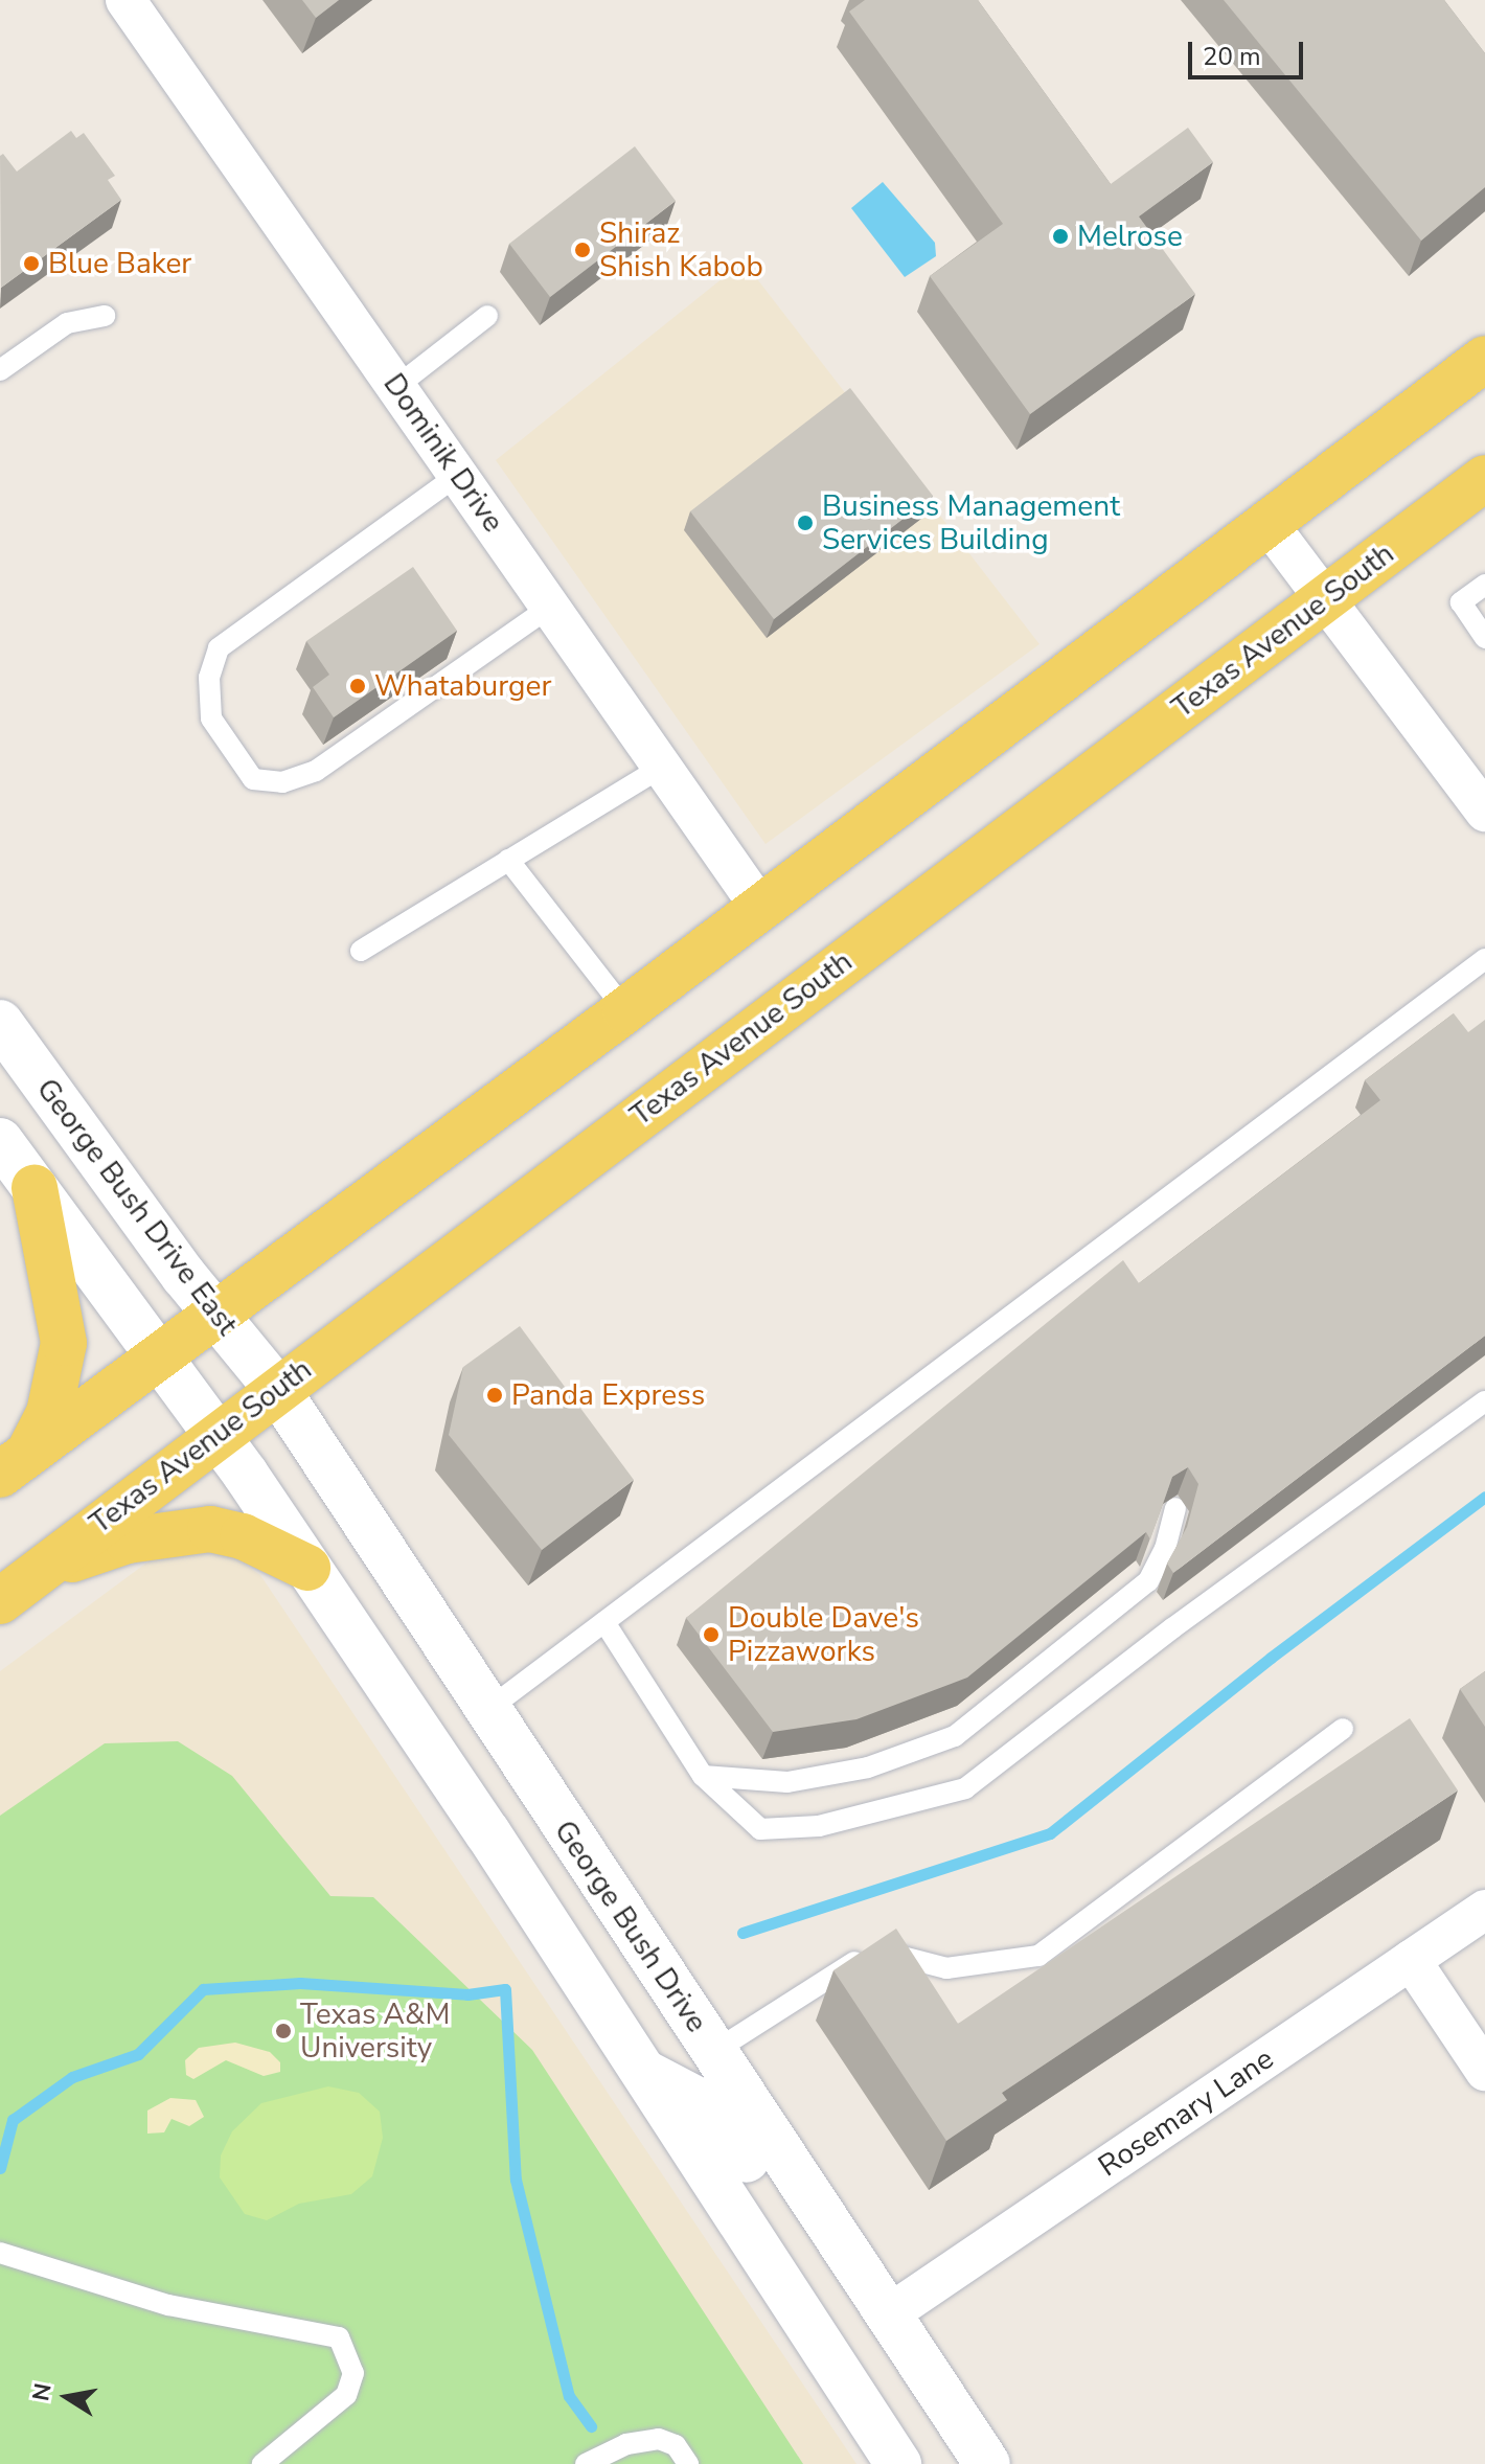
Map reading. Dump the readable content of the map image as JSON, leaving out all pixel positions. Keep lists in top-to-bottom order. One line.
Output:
{"streets":{"main road":["Texas Avenue South","George Bush Drive East","George Bush Drive"],"street":["Dominik Drive","Rosemary Lane"]},"crossings":[["Texas Avenue South","George Bush Drive East"],["Texas Avenue South","George Bush Drive"],["George Bush Drive East","George Bush Drive"],["George Bush Drive","Rosemary Lane"]],"places":["Melrose","Shiraz Shish Kabob","Blue Baker","Business Management Services Building","Whataburger","Panda Express","Double Dave's Pizzaworks","Texas A&M University"],"scale_bar":"20 m","north":"left"}
